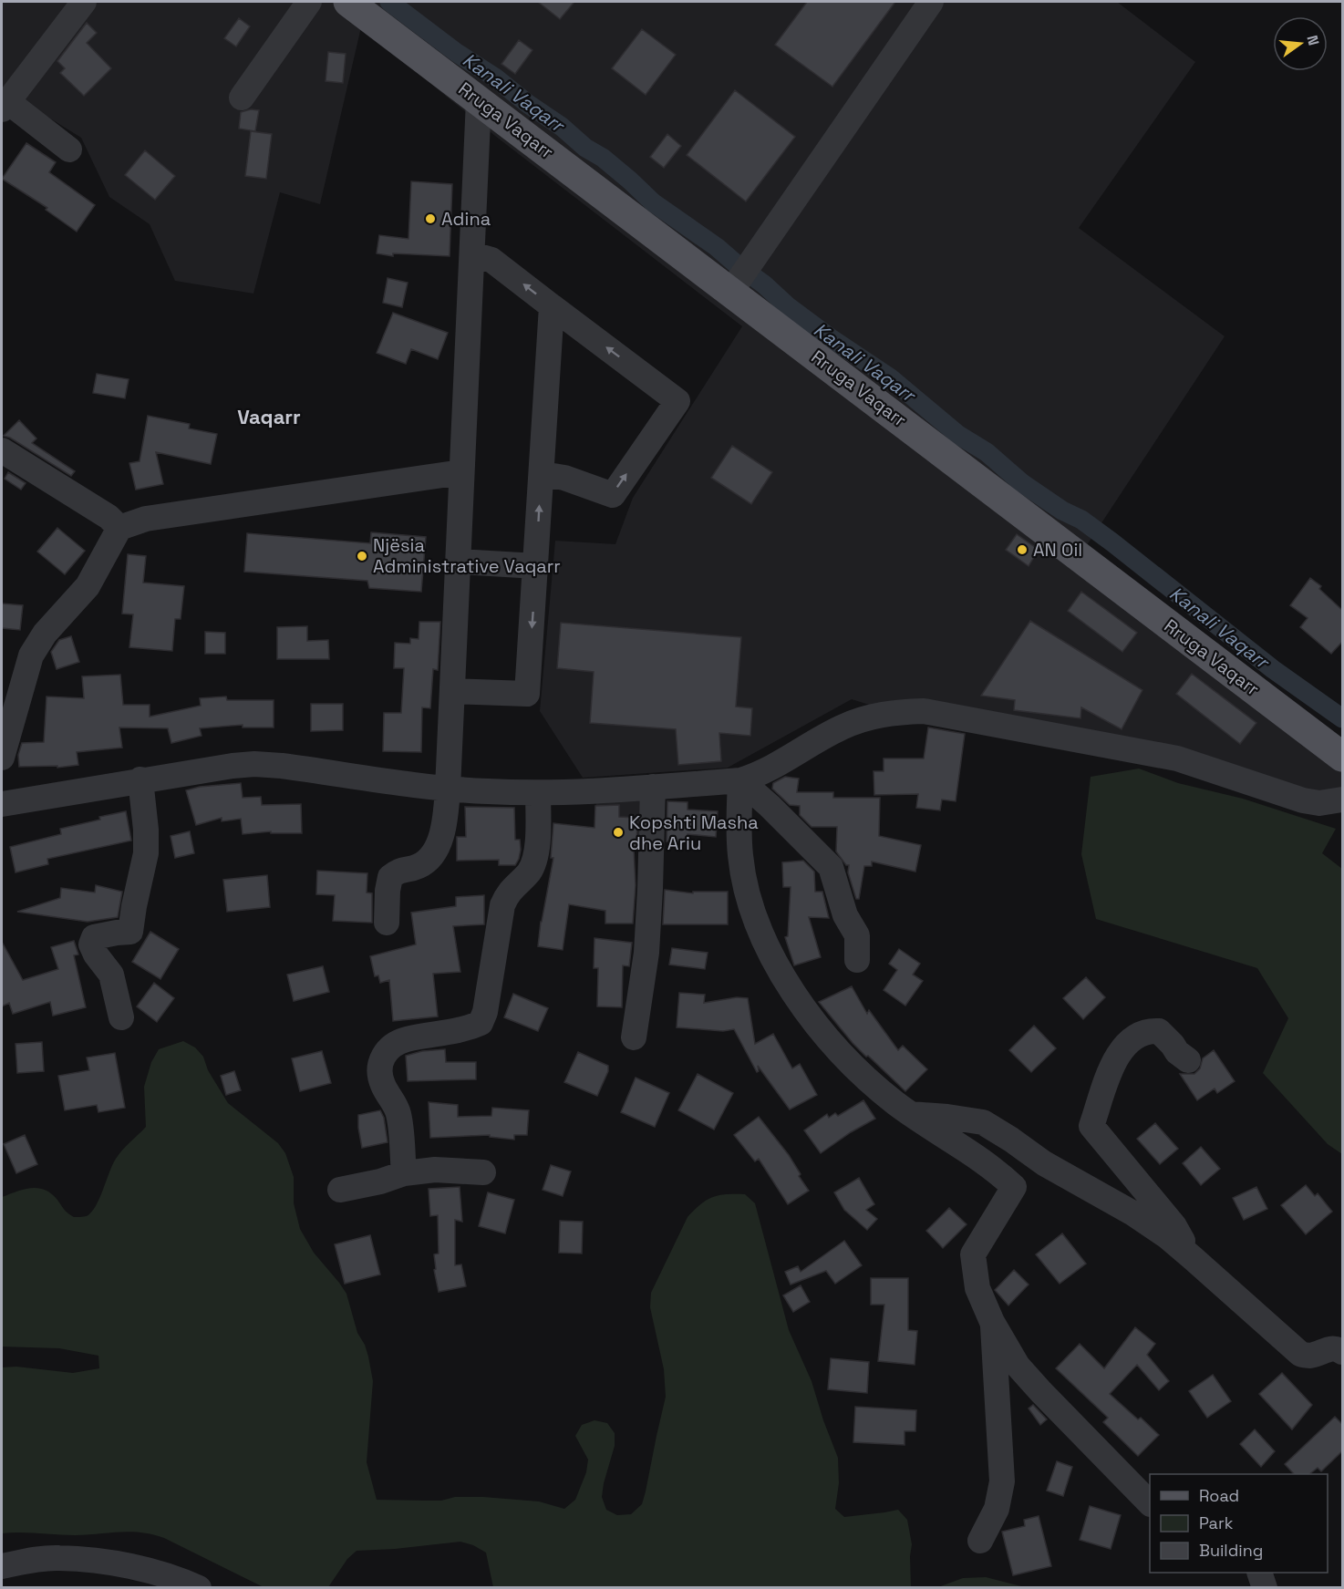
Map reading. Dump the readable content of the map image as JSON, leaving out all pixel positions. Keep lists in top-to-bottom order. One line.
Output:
{"streets":{"main road":["Rruga Vaqarr"]},"districts":["Vaqarr"],"water":["Kanali Vaqarr"],"places":["Adina","AN Oil","Njësia Administrative Vaqarr","Kopshti Masha dhe Ariu"],"legend":["Road","Park","Building"],"north":"right"}
